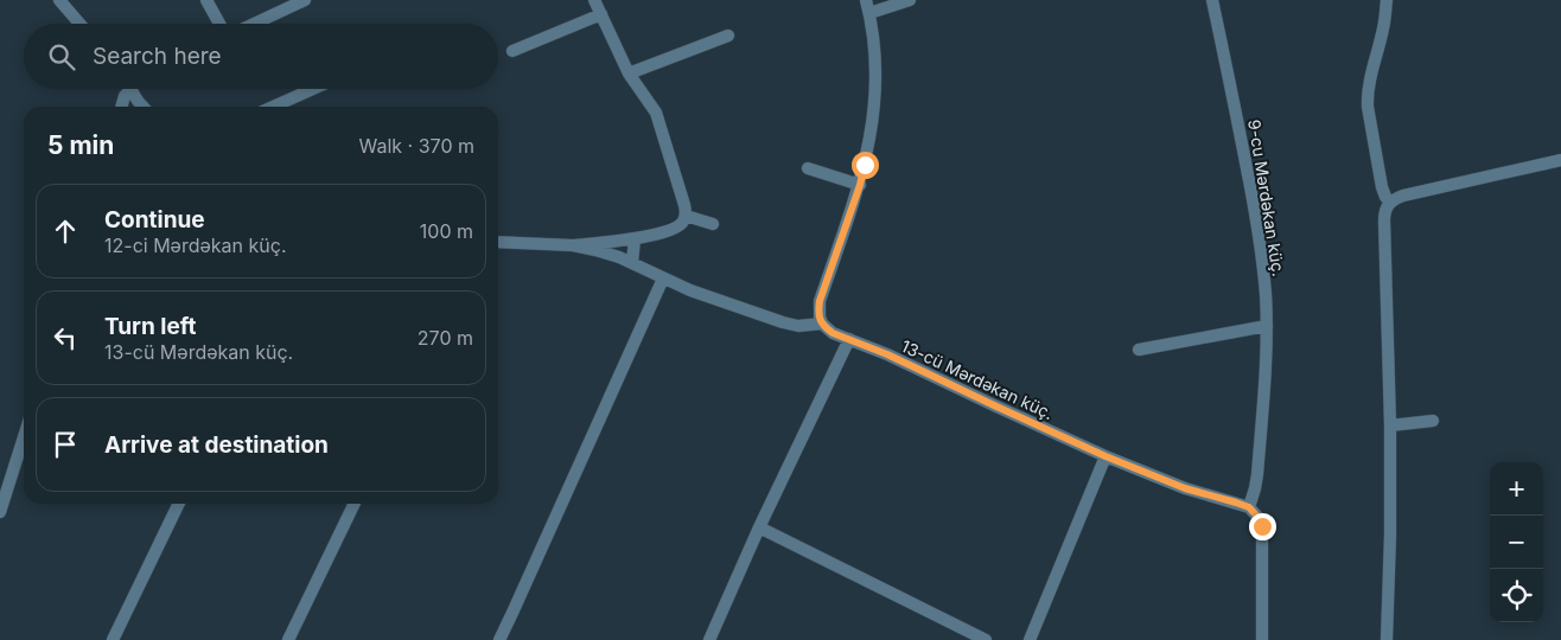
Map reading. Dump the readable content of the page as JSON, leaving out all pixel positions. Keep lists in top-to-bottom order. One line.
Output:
{"streets":{"street":["9-cu Mərdəkan küç.","13-cü Mərdəkan küç."]},"crossings":[["9-cu Mərdəkan küç.","13-cü Mərdəkan küç."]],"page":{"search":"Search here","heading":["5 min","Walk · 370 m"],"list":[["Continue","12-ci Mərdəkan küç.","100 m"],["Turn left","13-cü Mərdəkan küç.","270 m"],"Arrive at destination"],"map_buttons":["+","−"]}}
